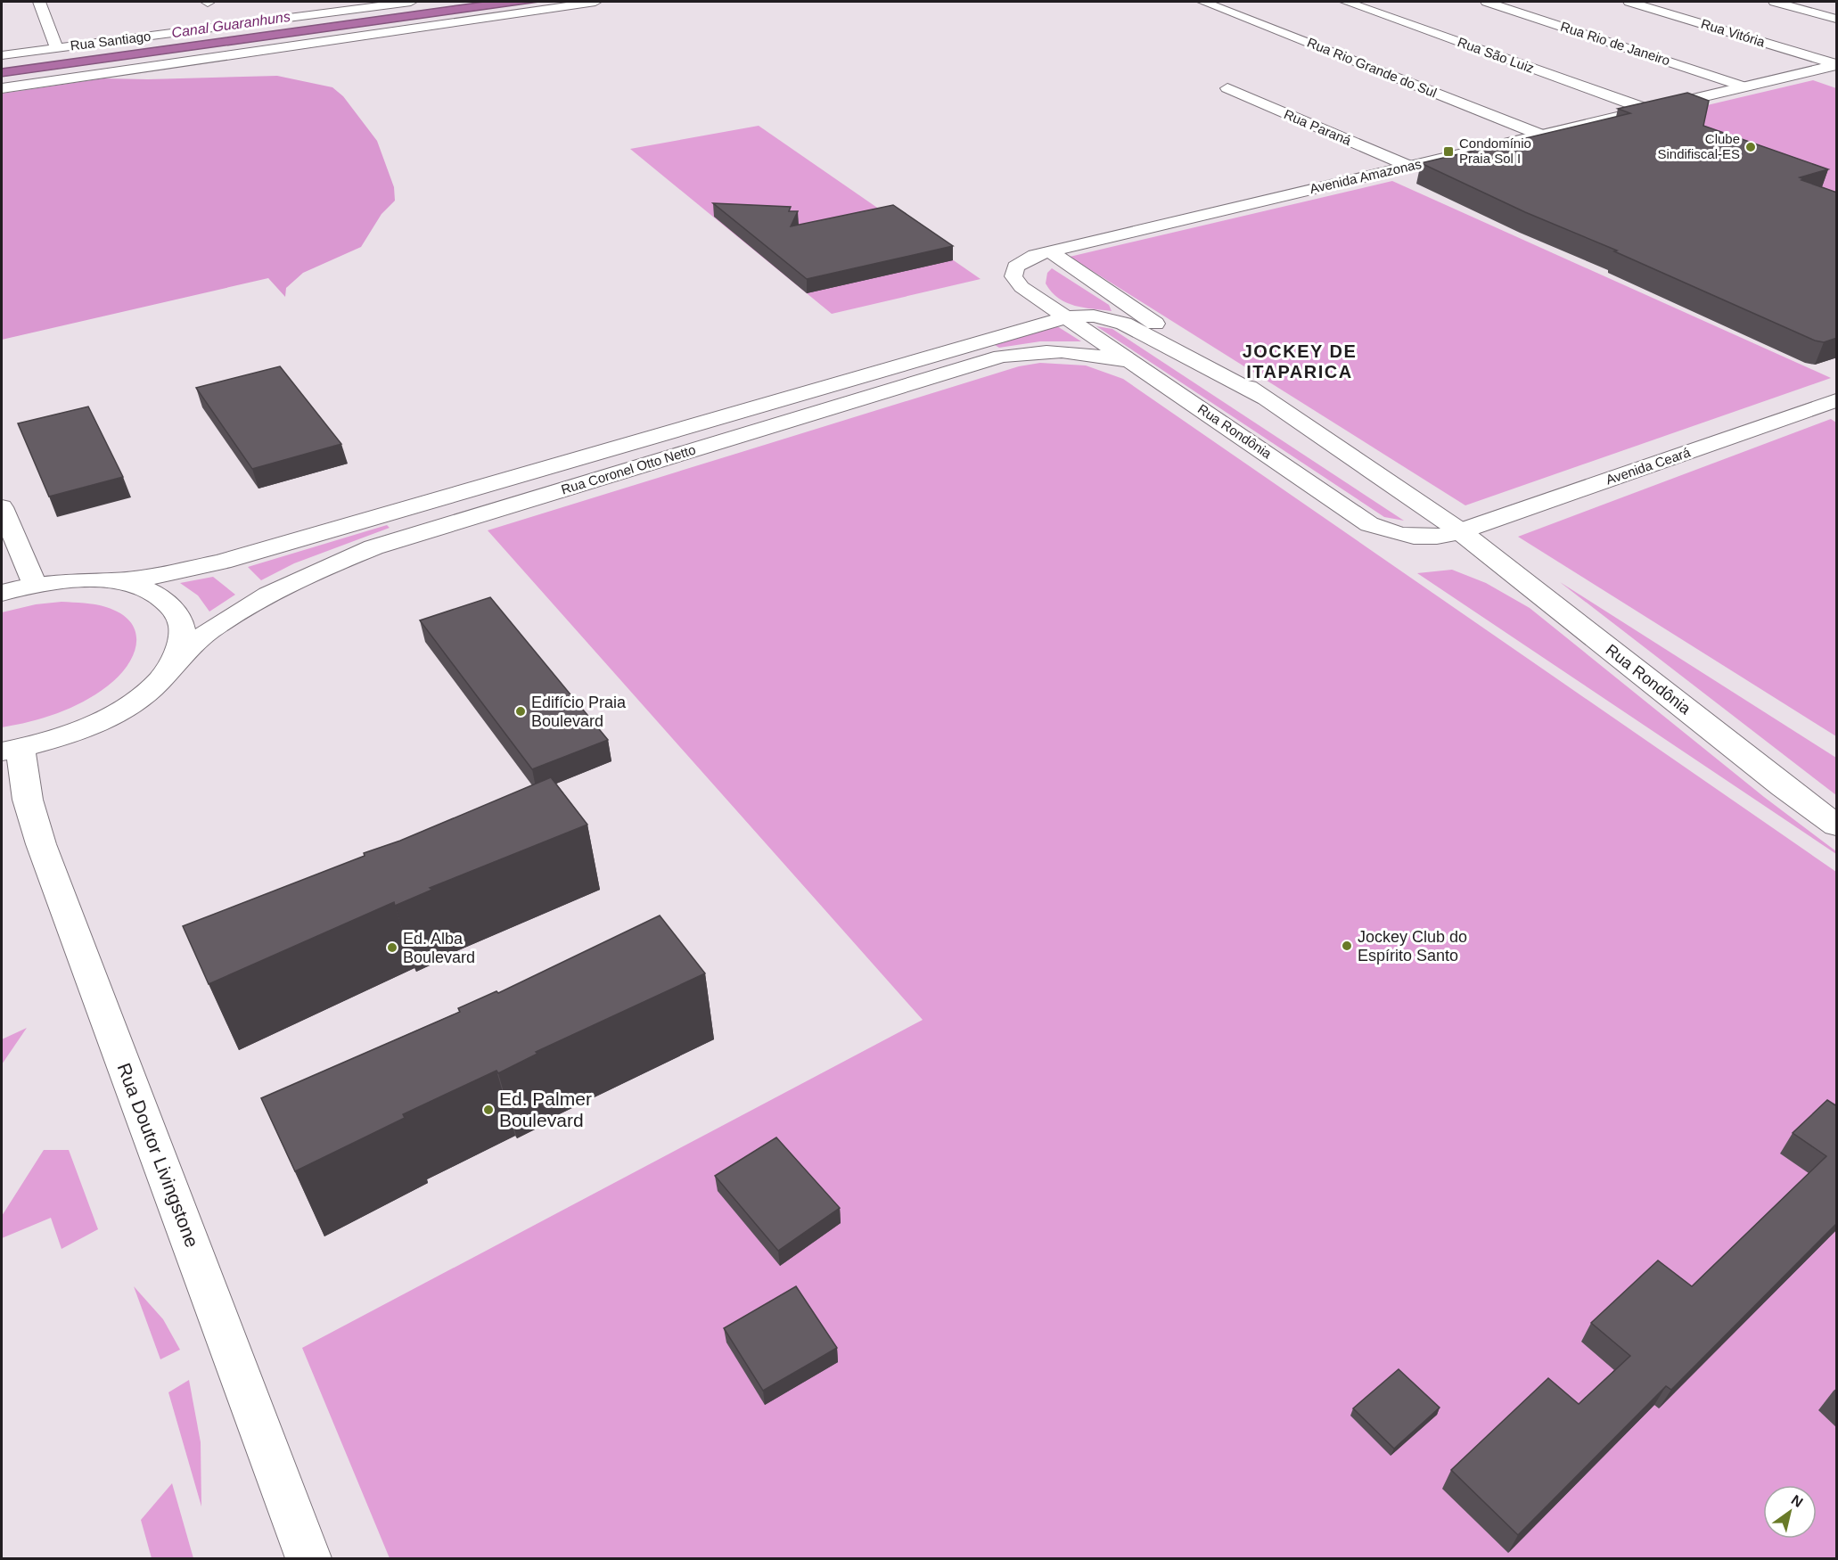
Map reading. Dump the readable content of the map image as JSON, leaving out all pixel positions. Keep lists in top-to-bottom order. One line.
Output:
{"streets":{"street":["Rua Vitória","Rua Santiago","Rua Rio de Janeiro","Rua São Luiz","Rua Rio Grande do Sul","Rua Paraná","Avenida Amazonas","Rua Rondônia","Avenida Ceará","Rua Coronel Otto Netto","Rua Doutor Livingstone"]},"crossings":[["Rua Vitória","Avenida Amazonas"],["Rua Rio de Janeiro","Avenida Amazonas"],["Rua São Luiz","Avenida Amazonas"],["Rua Rio Grande do Sul","Avenida Amazonas"],["Rua Paraná","Avenida Amazonas"],["Avenida Amazonas","Rua Rondônia"],["Rua Rondônia","Avenida Ceará"],["Rua Rondônia","Rua Coronel Otto Netto"]],"districts":["JOCKEY DE ITAPARICA"],"water":["Canal Guaranhuns"],"places":{"other":["Clube Sindifiscal-ES","Edifício Praia Boulevard","Jockey Club do Espírito Santo","Ed. Alba Boulevard","Ed. Palmer Boulevard"],"transit":["Condomínio Praia Sol I"]},"north":"top right"}
